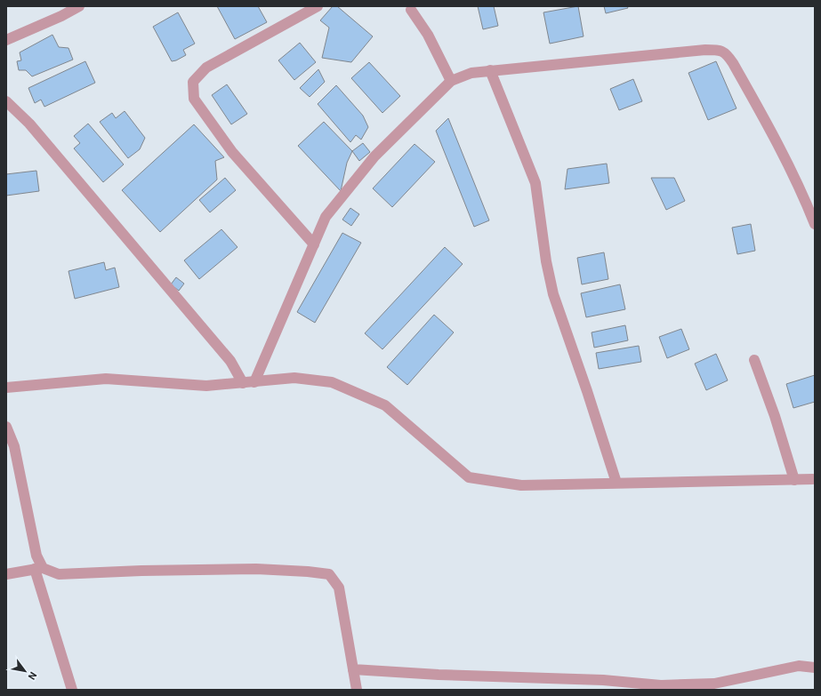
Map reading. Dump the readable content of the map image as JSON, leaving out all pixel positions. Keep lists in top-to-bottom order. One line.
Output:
{"north":"bottom right"}
